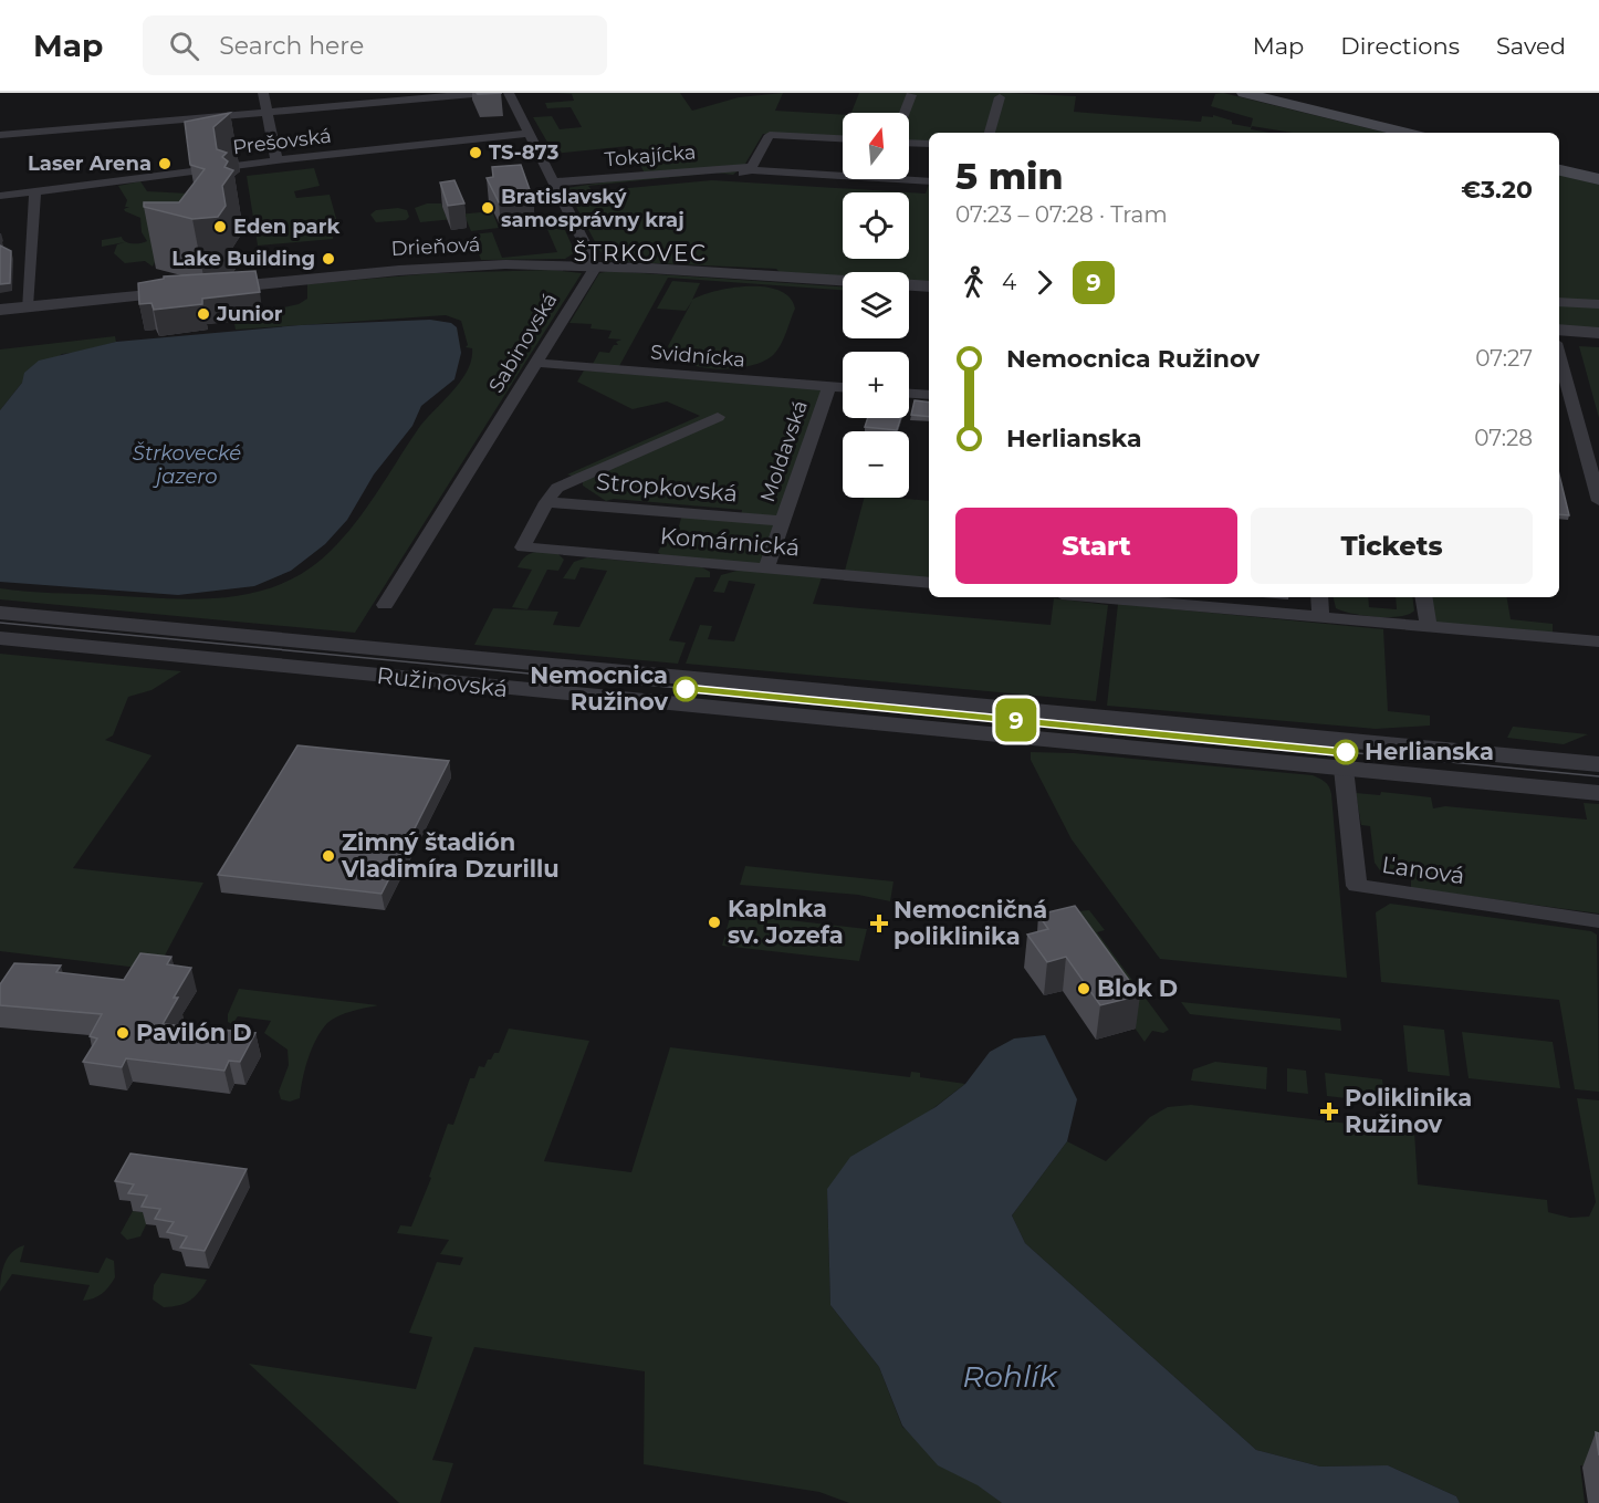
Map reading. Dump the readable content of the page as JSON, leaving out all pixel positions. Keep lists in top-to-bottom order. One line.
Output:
{"streets":{"street":["Prešovská","Tokajícka","Drieňová","Sabinovská","Svidnícka","Moldavská","Stropkovská","Komárnická","Ružinovská","Ľanová"]},"crossings":[["Drieňová","Sabinovská"],["Sabinovská","Svidnícka"],["Svidnícka","Moldavská"],["Moldavská","Stropkovská"],["Moldavská","Komárnická"],["Stropkovská","Komárnická"],["Ružinovská","Ľanová"]],"districts":["ŠTRKOVEC"],"water":["Štrkovecké jazero","Rohlík"],"places":{"other":["TS-873","Laser Arena","Bratislavský samosprávny kraj","Eden park","Lake Building","Junior","Nemocnica Ružinov","Herlianska","Zimný štadión Vladimíra Dzurillu","Kaplnka sv. Jozefa","Blok D","Pavilón D"],"health":["Nemocničná poliklinika","Poliklinika Ružinov"]},"lines":["tram line 9"],"north":"top","page":{"header":"Map","search":"Search here","nav":["Map","Directions","Saved"],"on_map":"9","map_buttons":["+","−"],"heading":["5 min","07:23 – 07:28 · Tram","€3.20"],"legs":["4","9"],"list":[{"name":"Nemocnica Ružinov","value":"07:27"},{"name":"Herlianska","value":"07:28"}],"buttons":["Start","Tickets"]}}
